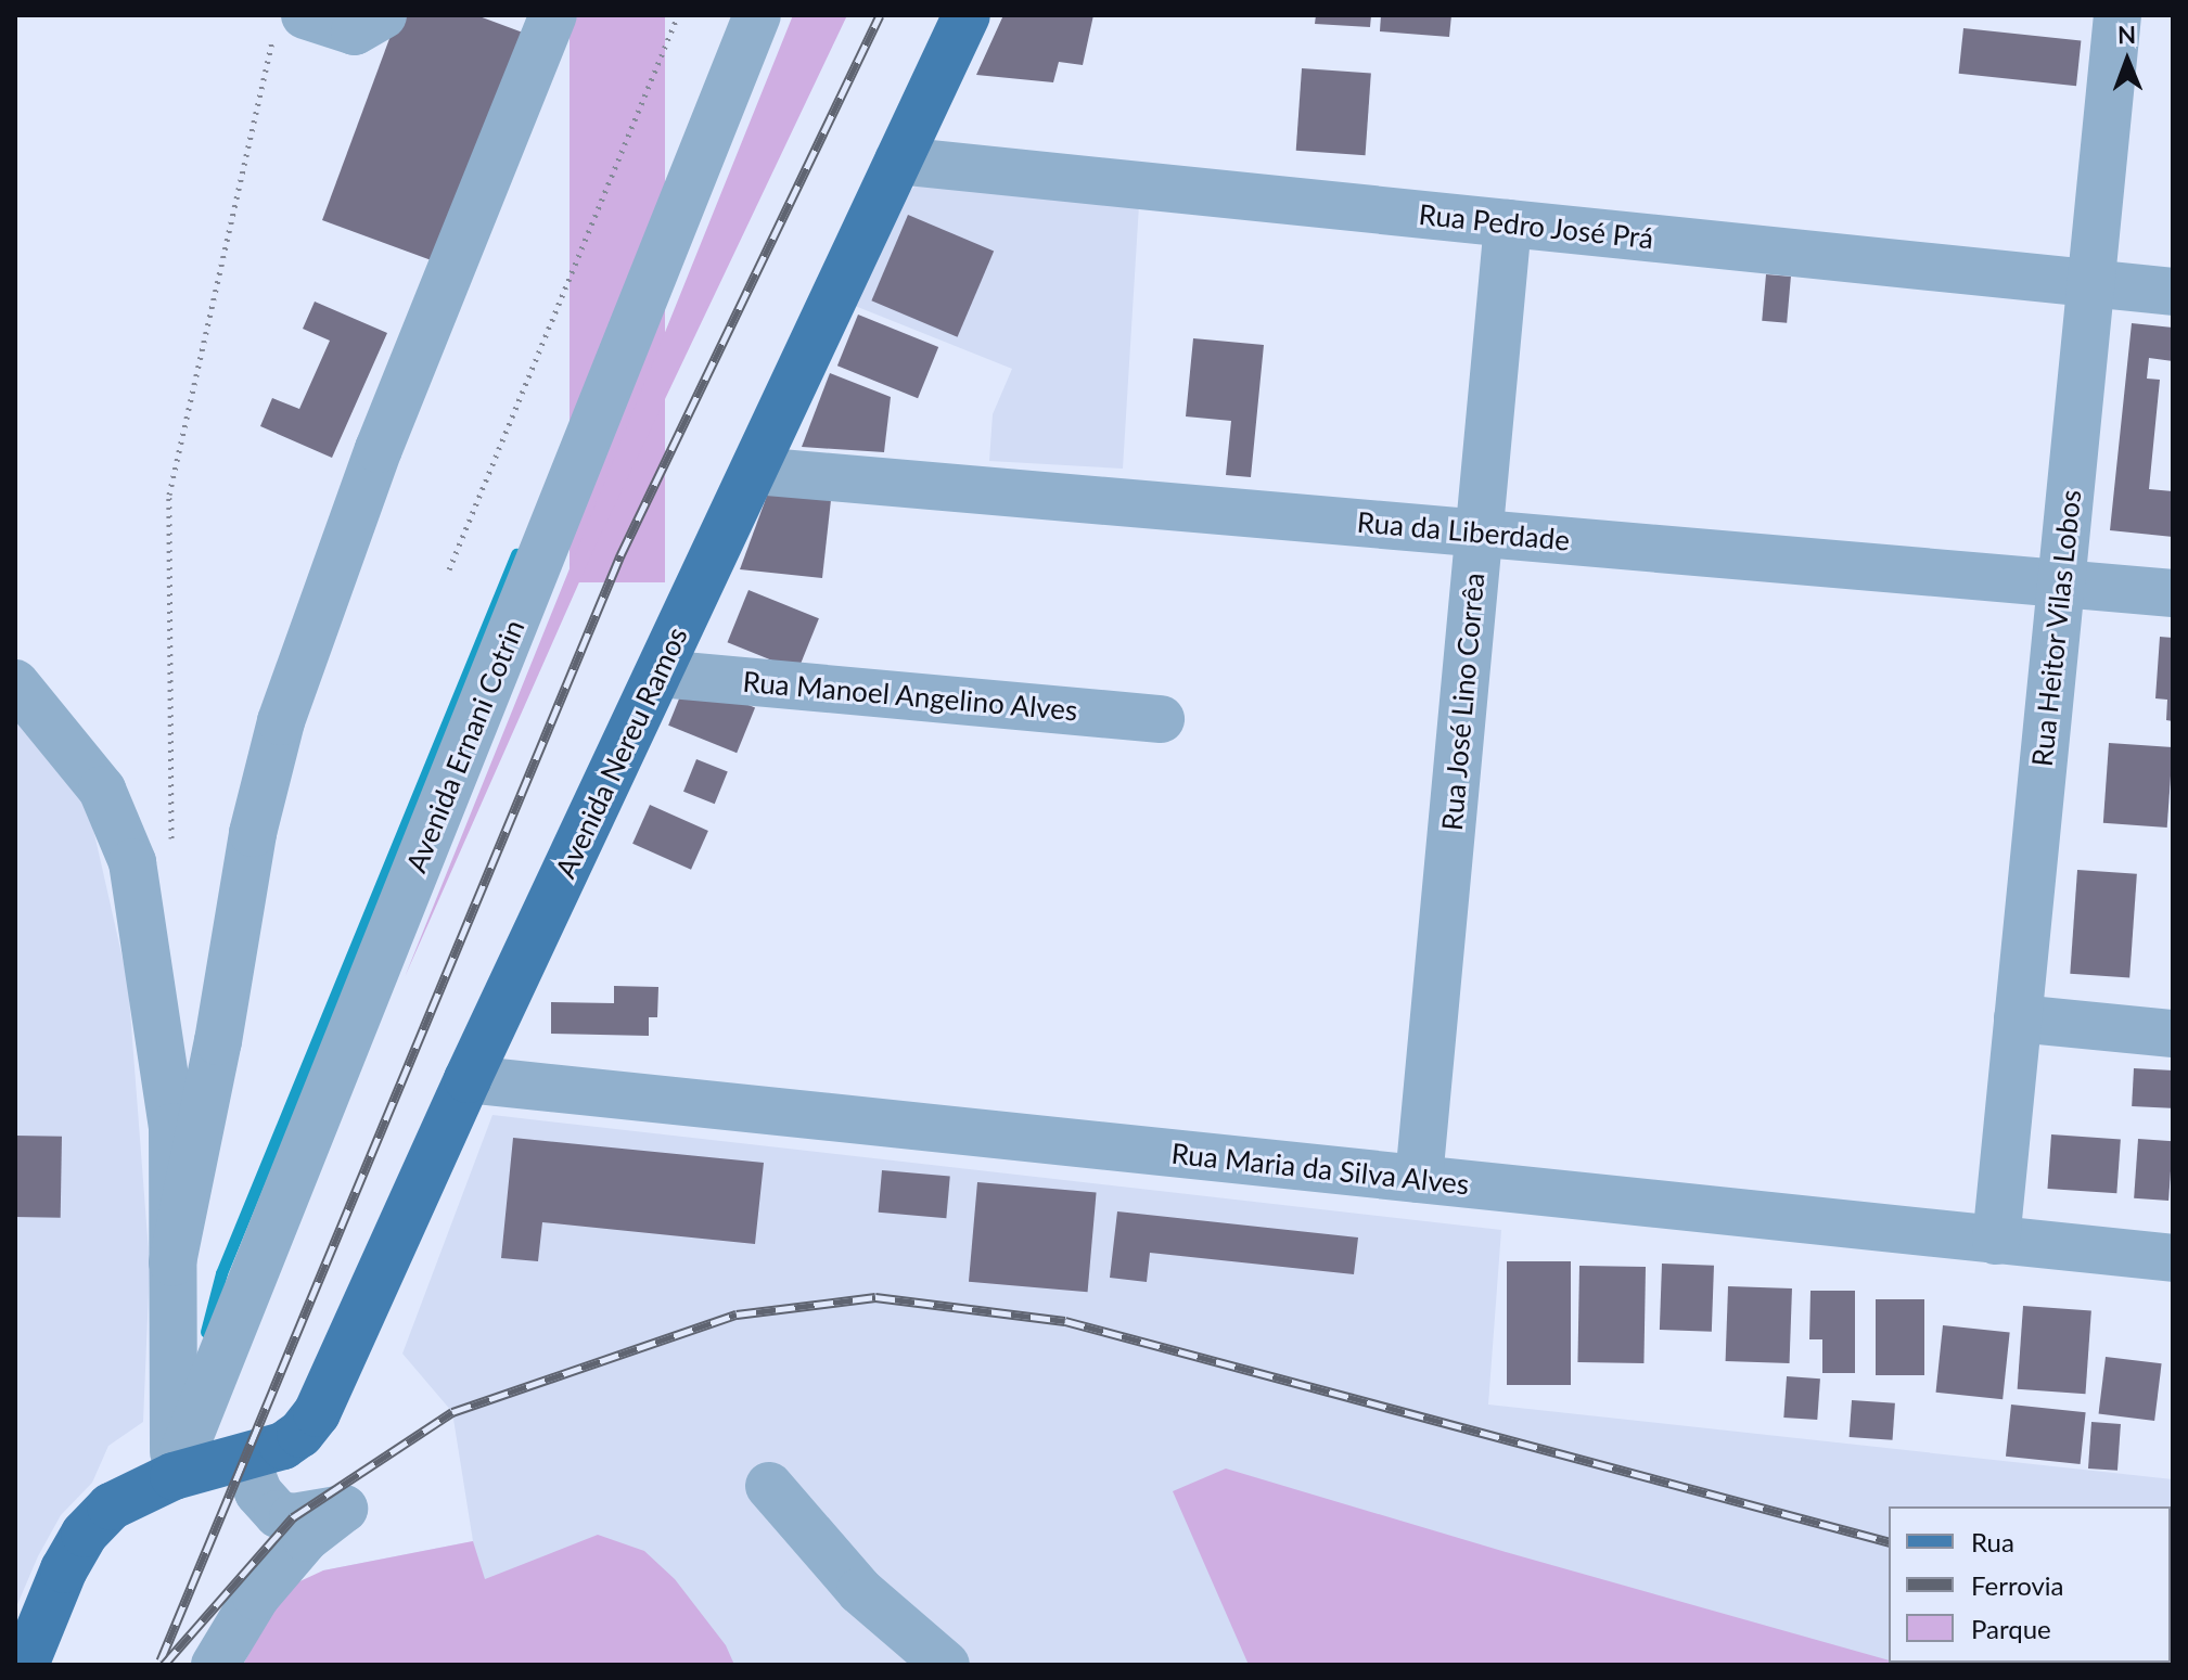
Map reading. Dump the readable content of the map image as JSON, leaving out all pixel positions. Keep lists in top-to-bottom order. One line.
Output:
{"streets":{"main road":["Avenida Nereu Ramos"],"street":["Rua Pedro José Prá","Rua da Liberdade","Rua Heitor Vilas Lobos","Rua Manoel Angelino Alves","Rua José Lino Corrêa","Avenida Ernani Cotrin","Rua Maria da Silva Alves"]},"crossings":[["Rua Pedro José Prá","Rua Heitor Vilas Lobos"],["Rua Pedro José Prá","Rua José Lino Corrêa"],["Rua Pedro José Prá","Avenida Nereu Ramos"],["Rua da Liberdade","Rua Heitor Vilas Lobos"],["Rua da Liberdade","Rua José Lino Corrêa"],["Rua da Liberdade","Avenida Nereu Ramos"],["Rua Heitor Vilas Lobos","Rua Maria da Silva Alves"],["Rua Manoel Angelino Alves","Avenida Nereu Ramos"],["Rua José Lino Corrêa","Rua Maria da Silva Alves"],["Avenida Ernani Cotrin","Avenida Nereu Ramos"],["Avenida Nereu Ramos","Rua Maria da Silva Alves"]],"legend":["Rua","Ferrovia","Parque"],"north":"top"}
